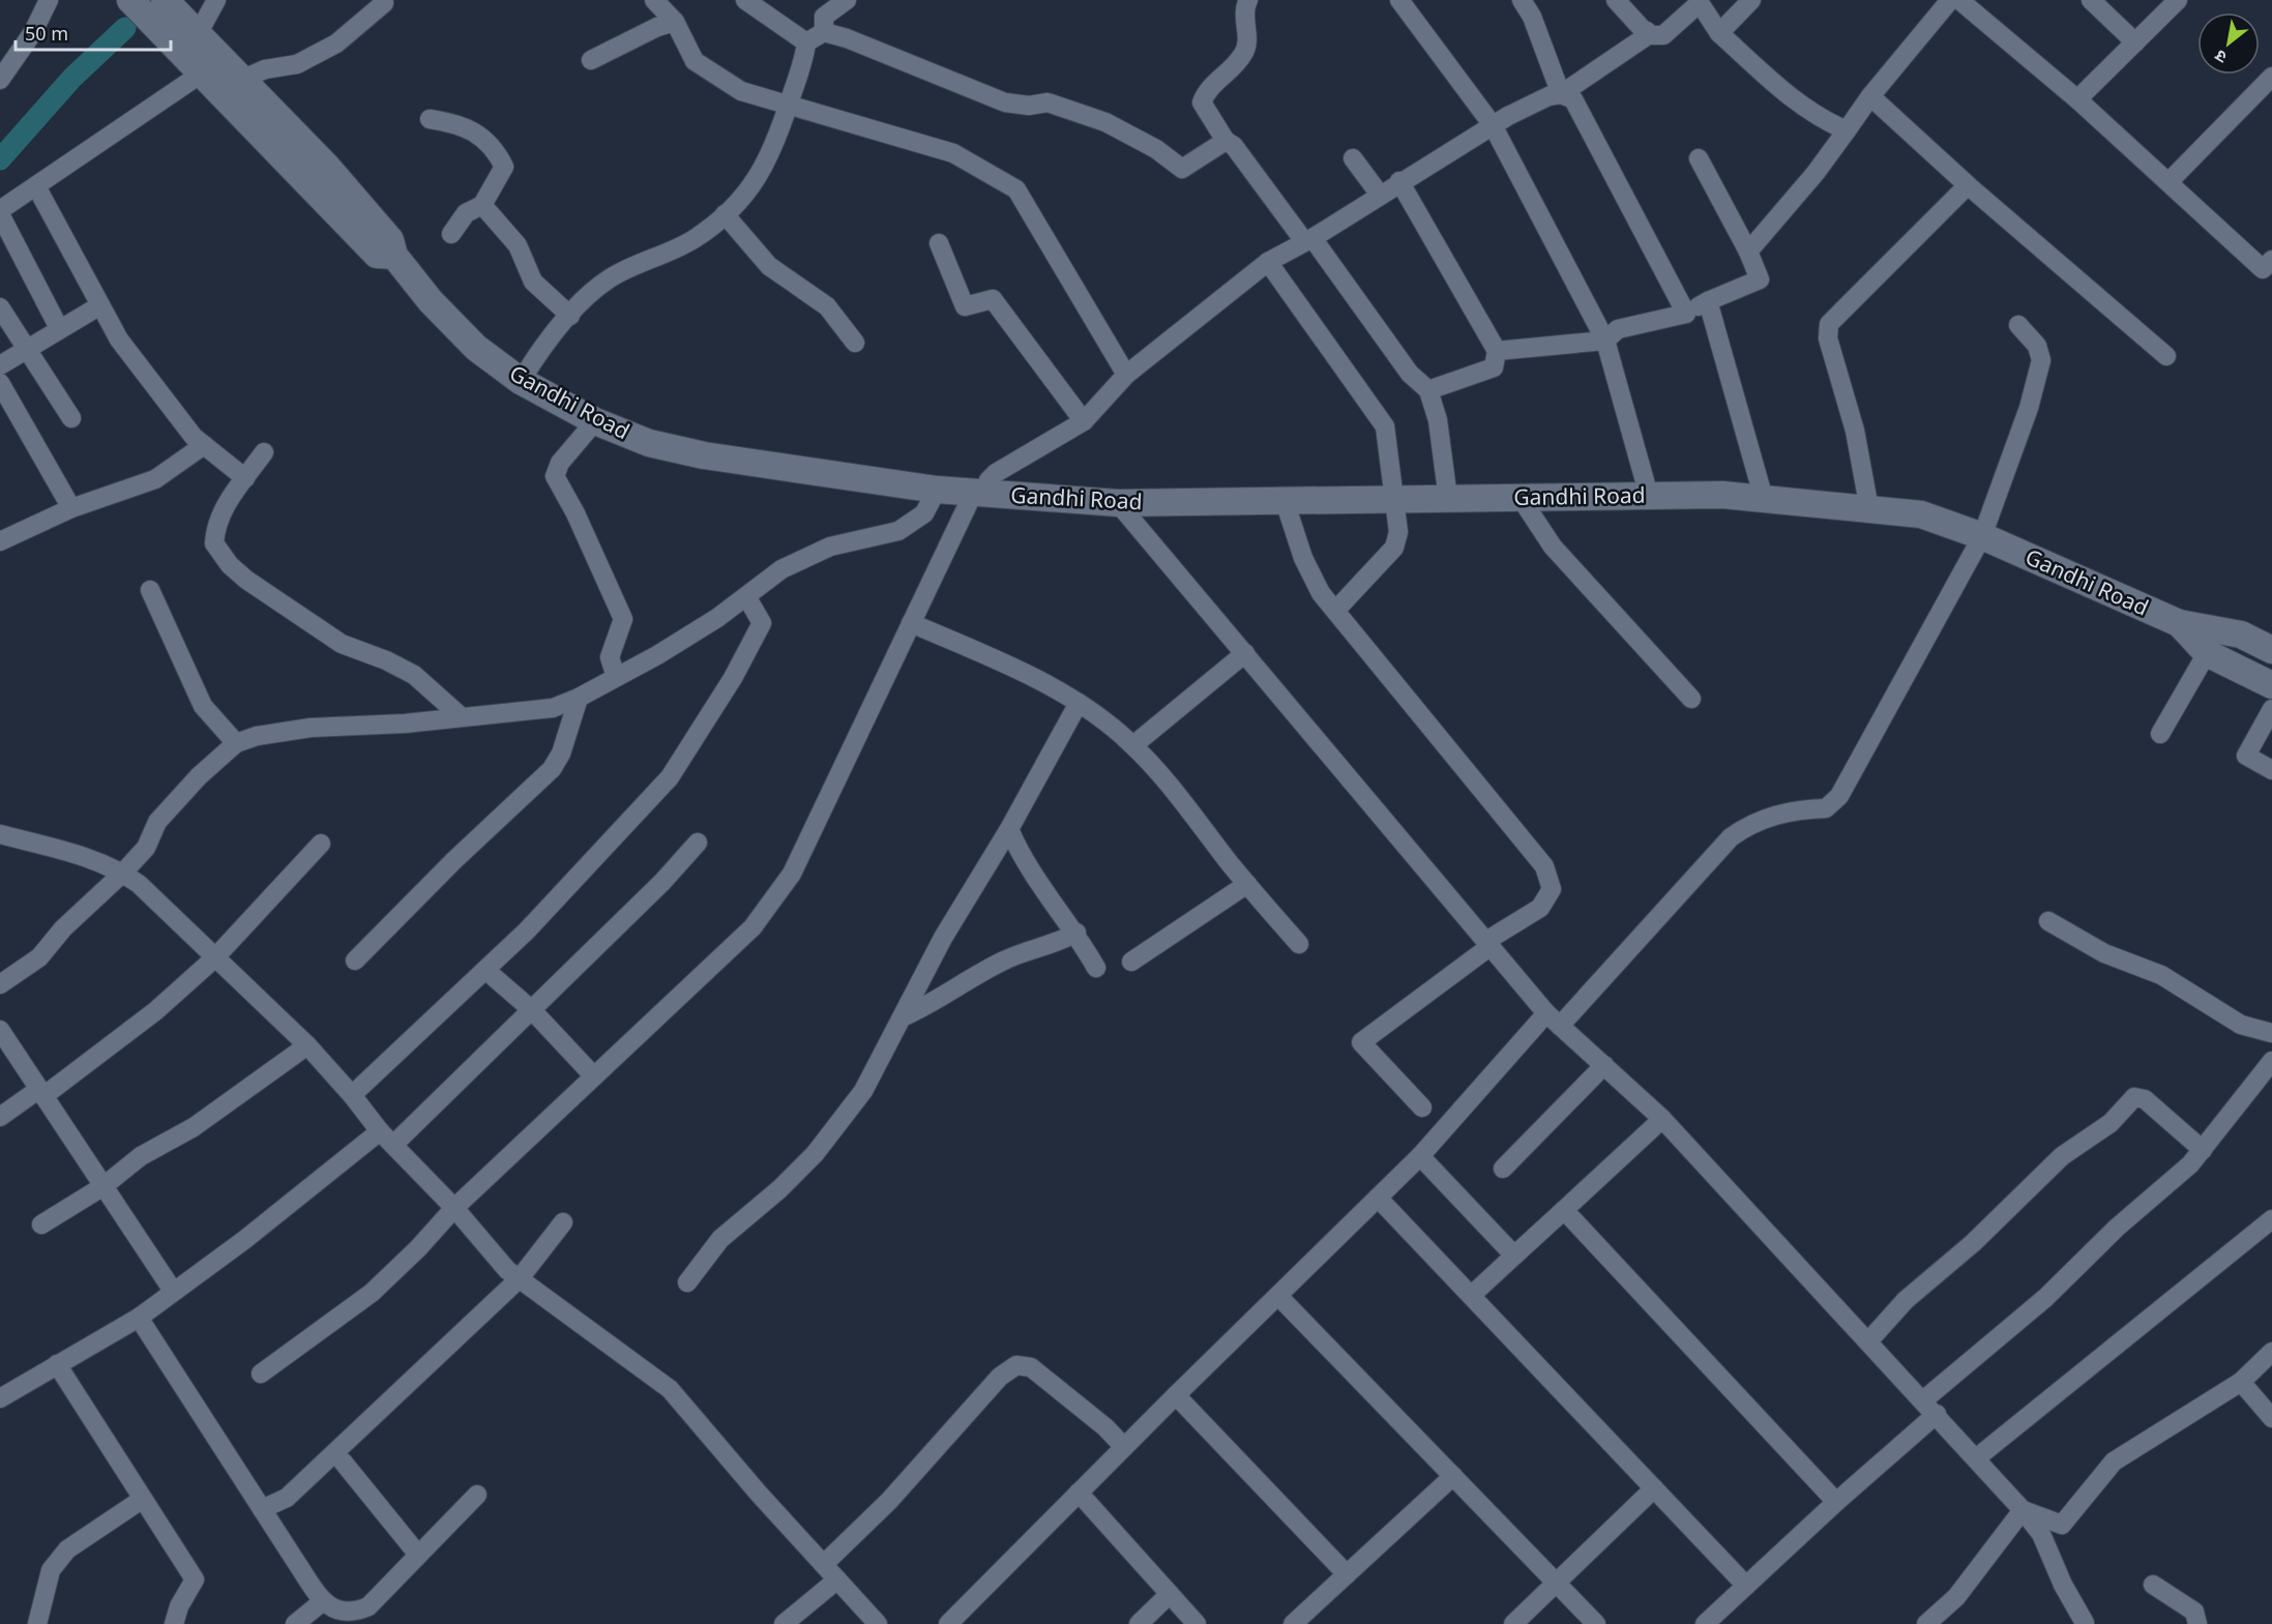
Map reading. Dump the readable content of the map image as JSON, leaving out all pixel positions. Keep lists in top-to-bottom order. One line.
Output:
{"streets":{"main road":["Gandhi Road"]},"scale_bar":"50 m","north":"bottom left"}
